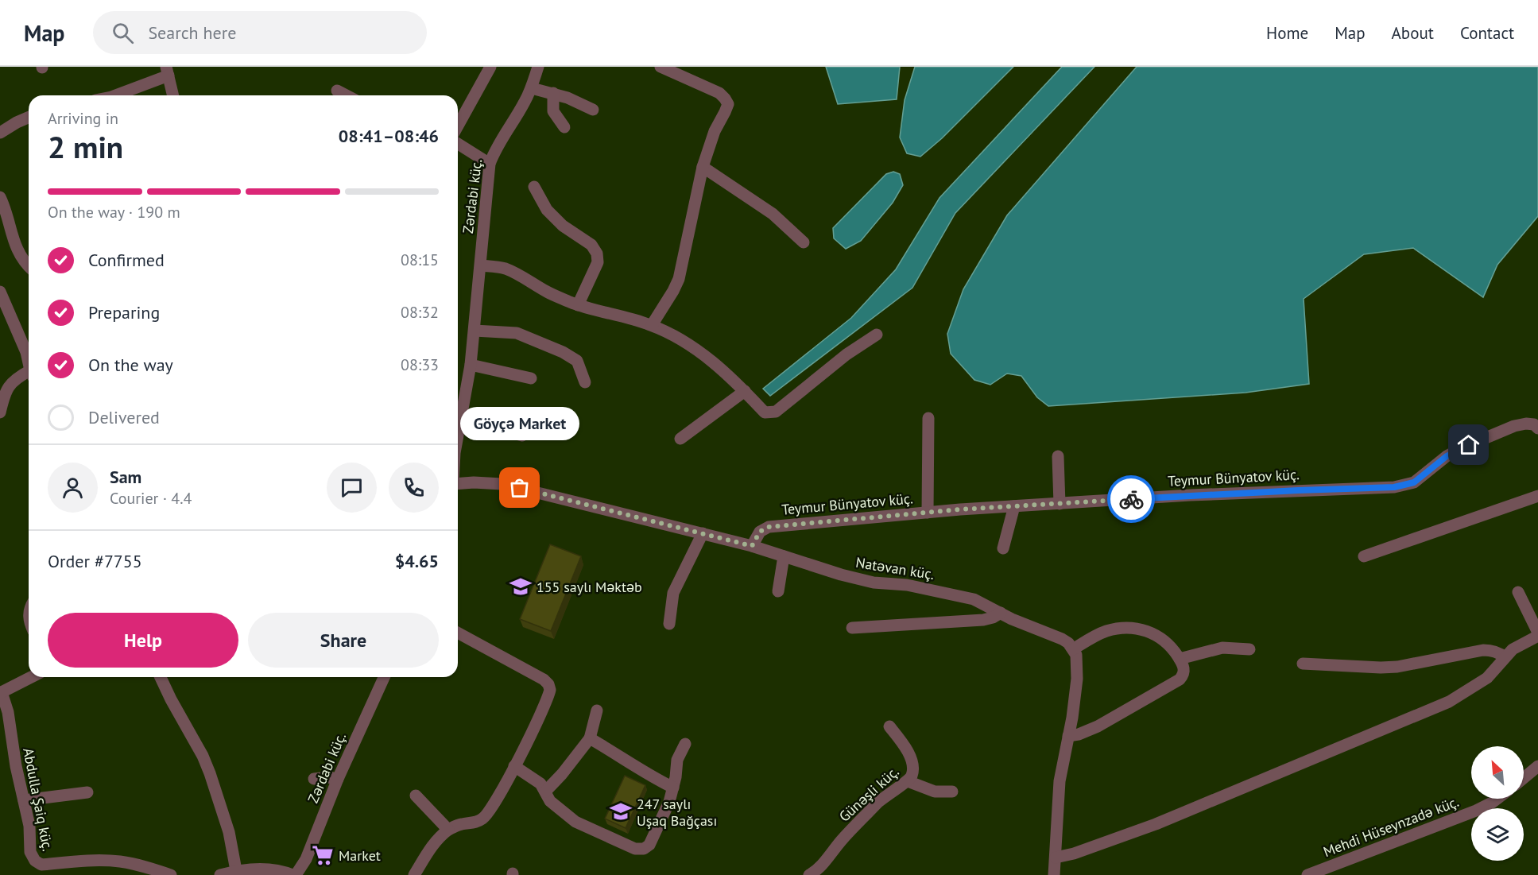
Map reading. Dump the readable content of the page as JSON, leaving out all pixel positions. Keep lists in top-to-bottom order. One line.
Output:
{"streets":{"street":["Zərdabi küç.","Teymur Bünyatov küç.","Natəvan küç.","Günəşli küç.","Abdulla Şaiq küç.","Mehdi Hüseynzadə küç."]},"crossings":[["Teymur Bünyatov küç.","Natəvan küç."]],"places":{"other":["Göyçə Market"],"school or university":["155 saylı Məktəb","247 saylı Uşaq Bağçası"],"supermarket":["Market"]},"north":"top left","page":{"header":"Map","search":"Search here","nav":["Home","Map","About","Contact"],"heading":["2 min","Arriving in","08:41–08:46"],"panel":["Sam","Courier · 4.4","Order #7755","$4.65"],"bar":"On the way · 190 m","list":[["Confirmed","08:15"],["Preparing","08:32"],["On the way","08:33"],"Delivered"],"bubble":"Göyçə Market","buttons":["Help","Share"]}}
